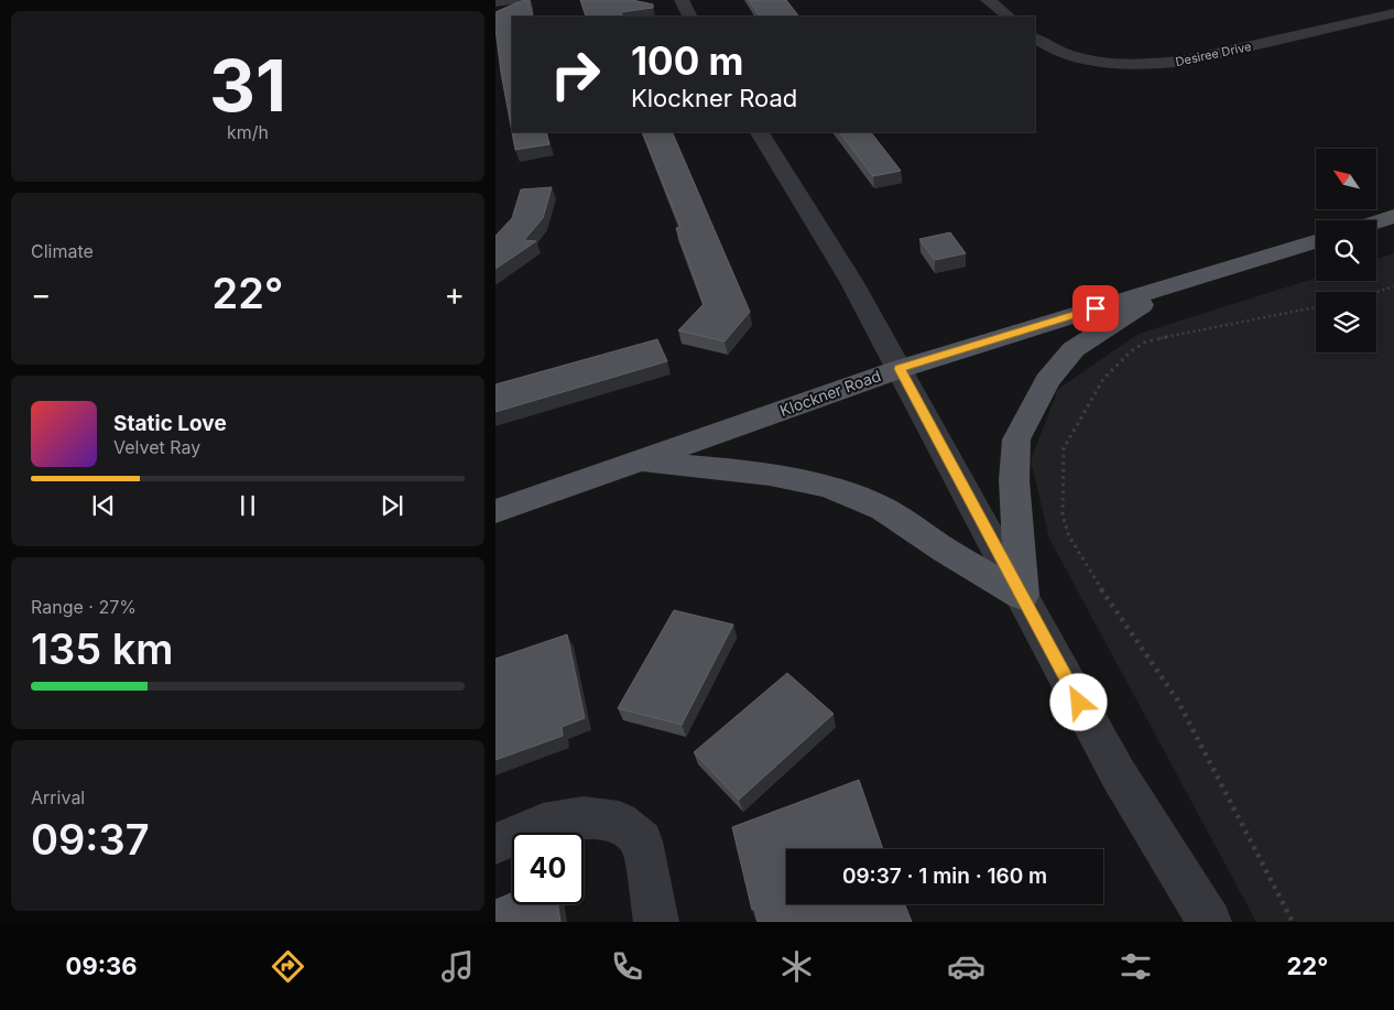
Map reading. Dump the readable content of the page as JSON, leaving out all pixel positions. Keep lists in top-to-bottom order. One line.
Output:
{"streets":{"main road":["Klockner Road"],"street":["Desiree Drive"]},"north":"top left","page":{"tile":[["31","km/h"],"Climate",["Range · 27%","135 km"],["Arrival","09:37"]],"turn":["100 m","Klockner Road"],"heat":["−","22°","+"],"song":["Static Love","Velvet Ray"],"limit":"40","trip":"09:37 · 1 min · 160 m","tabs":["09:36","22°"]}}
